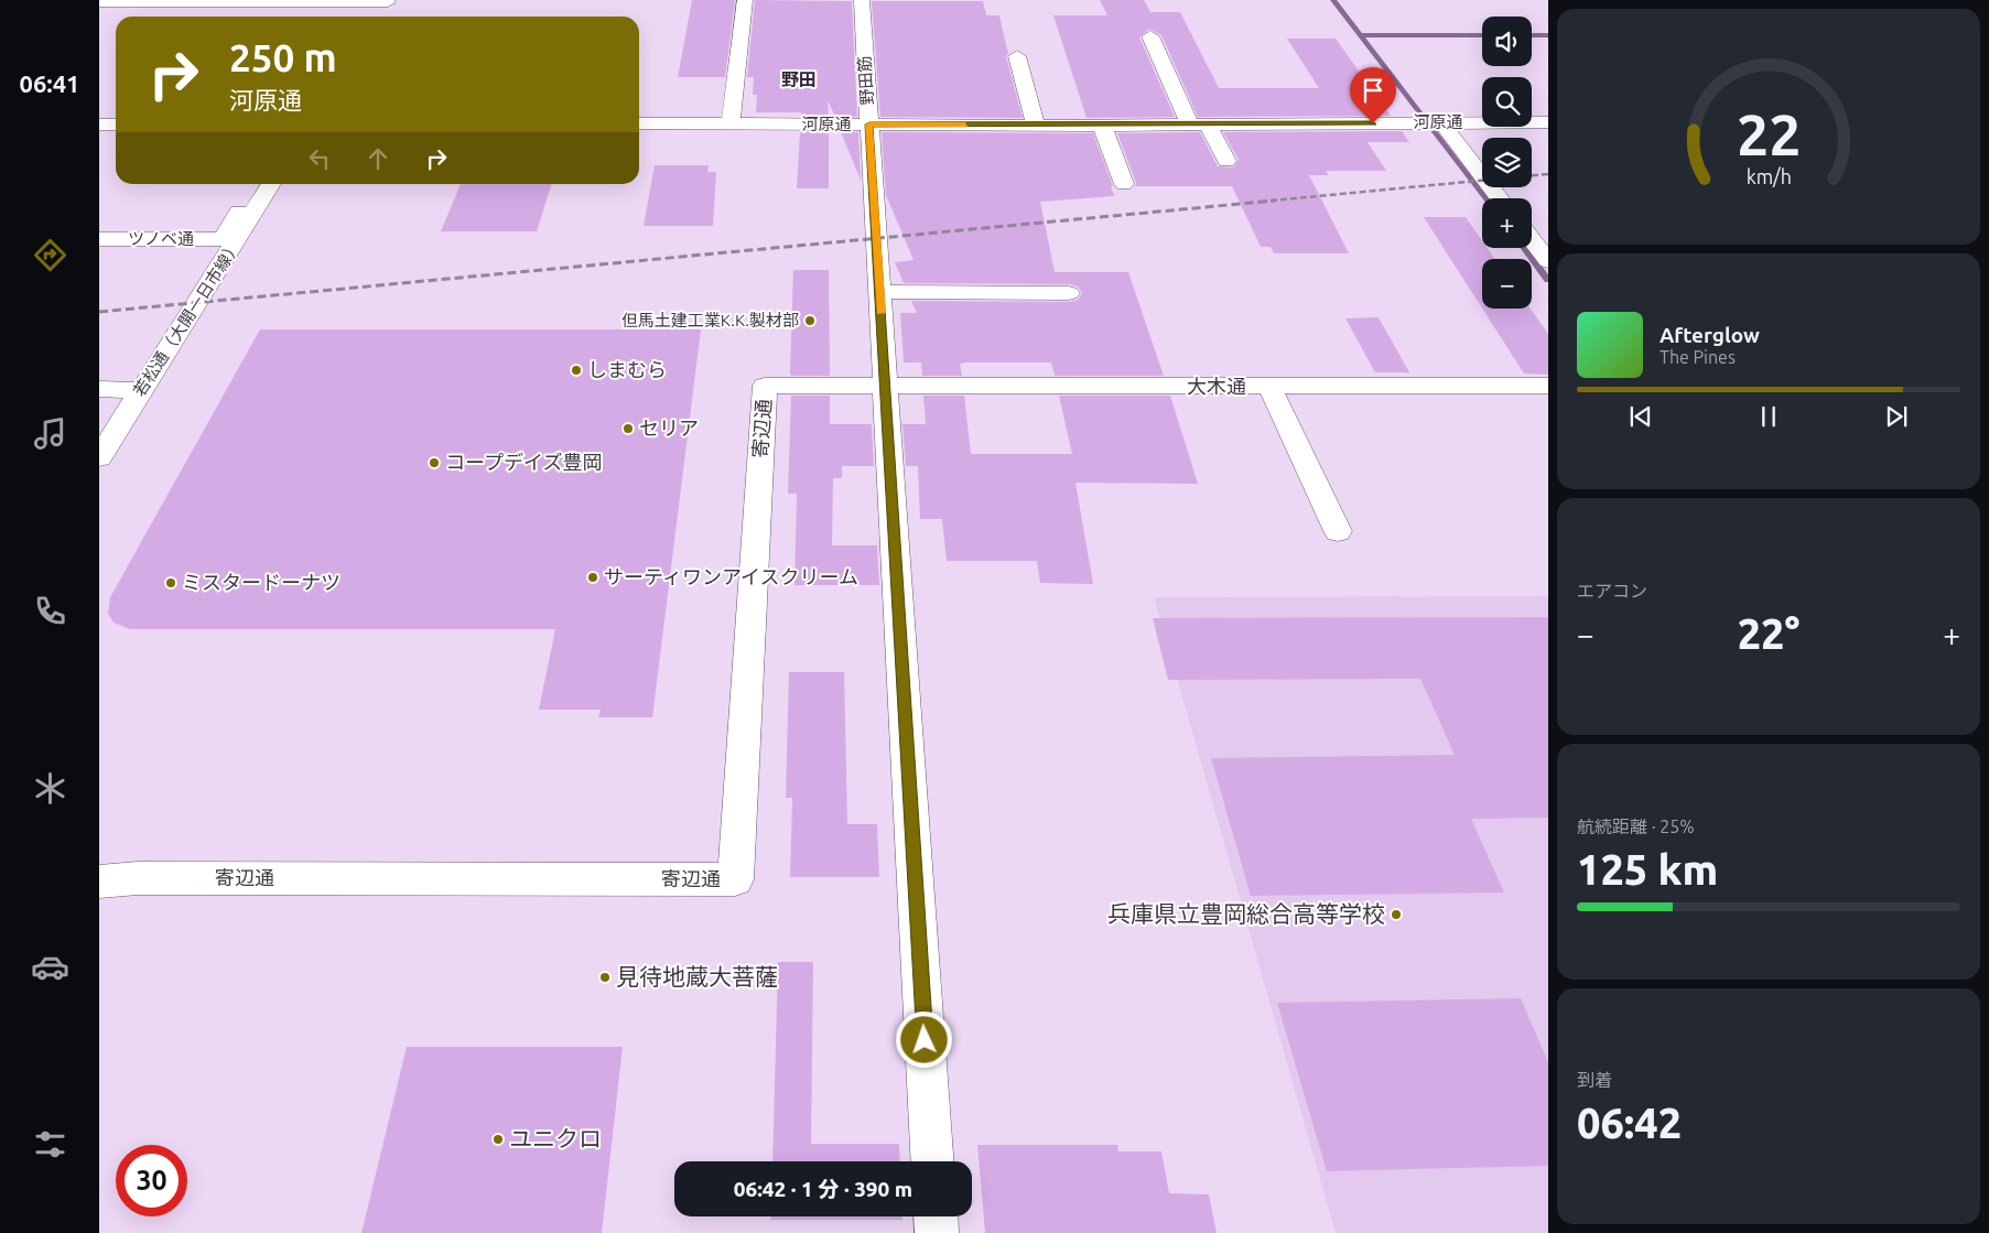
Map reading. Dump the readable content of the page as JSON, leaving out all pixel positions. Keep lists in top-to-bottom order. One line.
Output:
{"streets":{"street":["野田筋","河原通","ツノベ通","若松通（大開一日市線）","大木通","寄辺通"]},"crossings":[["野田筋","河原通"],["野田筋","大木通"],["野田筋","寄辺通"],["大木通","寄辺通"]],"districts":["野田"],"places":["但馬土建工業K.K.製材部","しまむら","セリア","コープデイズ豊岡","サーティワンアイスクリーム","ミスタードーナツ","兵庫県立豊岡総合高等学校","見待地蔵大菩薩","ユニクロ"],"page":{"tabs":"06:41","map_buttons":["+","−"],"turn":["250 m","河原通"],"song":["Afterglow","The Pines"],"tile":["エアコン",["航続距離 · 25%","125 km"],["到着","06:42"]],"heat":["−","22°","+"],"limit":"30","trip":"06:42 · 1 分 · 390 m","gauge":["22","km/h"]}}
